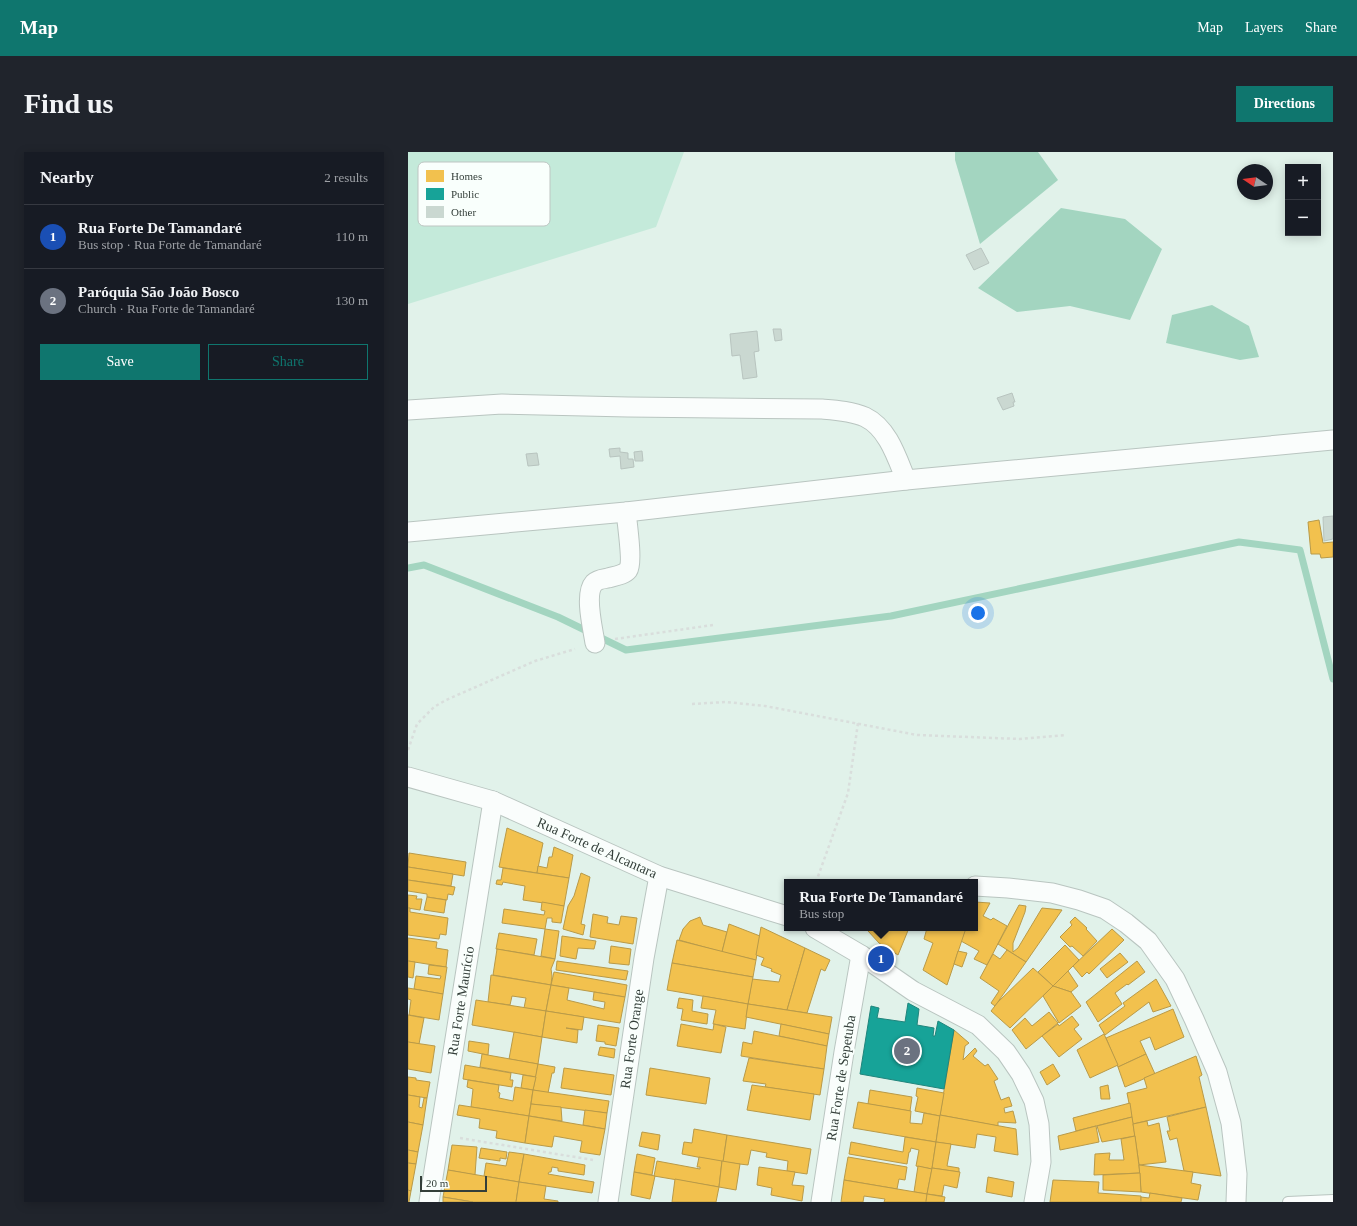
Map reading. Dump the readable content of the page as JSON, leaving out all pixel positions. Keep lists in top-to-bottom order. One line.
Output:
{"streets":{"street":["Rua Forte de Alcantara","Rua Forte Maurício","Rua Forte Orange","Rua Forte de Sepetuba"]},"crossings":[["Rua Forte de Alcantara","Rua Forte Maurício"],["Rua Forte de Alcantara","Rua Forte Orange"]],"legend":["Homes","Public","Other"],"scale_bar":"20 m","north":"left","page":{"header":"Map","nav":["Map","Layers","Share"],"buttons":["Directions",["Save","Share"]],"title":"Find us","heading":["Nearby","2 results"],"map_buttons":["+","−"],"list":[{"mark":"1","name":"Rua Forte De Tamandaré","note":"Bus stop · Rua Forte de Tamandaré","value":"110 m"},{"mark":"2","name":"Paróquia São João Bosco","note":"Church · Rua Forte de Tamandaré","value":"130 m"}],"popup":["Rua Forte De Tamandaré","Bus stop"],"pins":["1","2"],"scale":"20 m"}}
